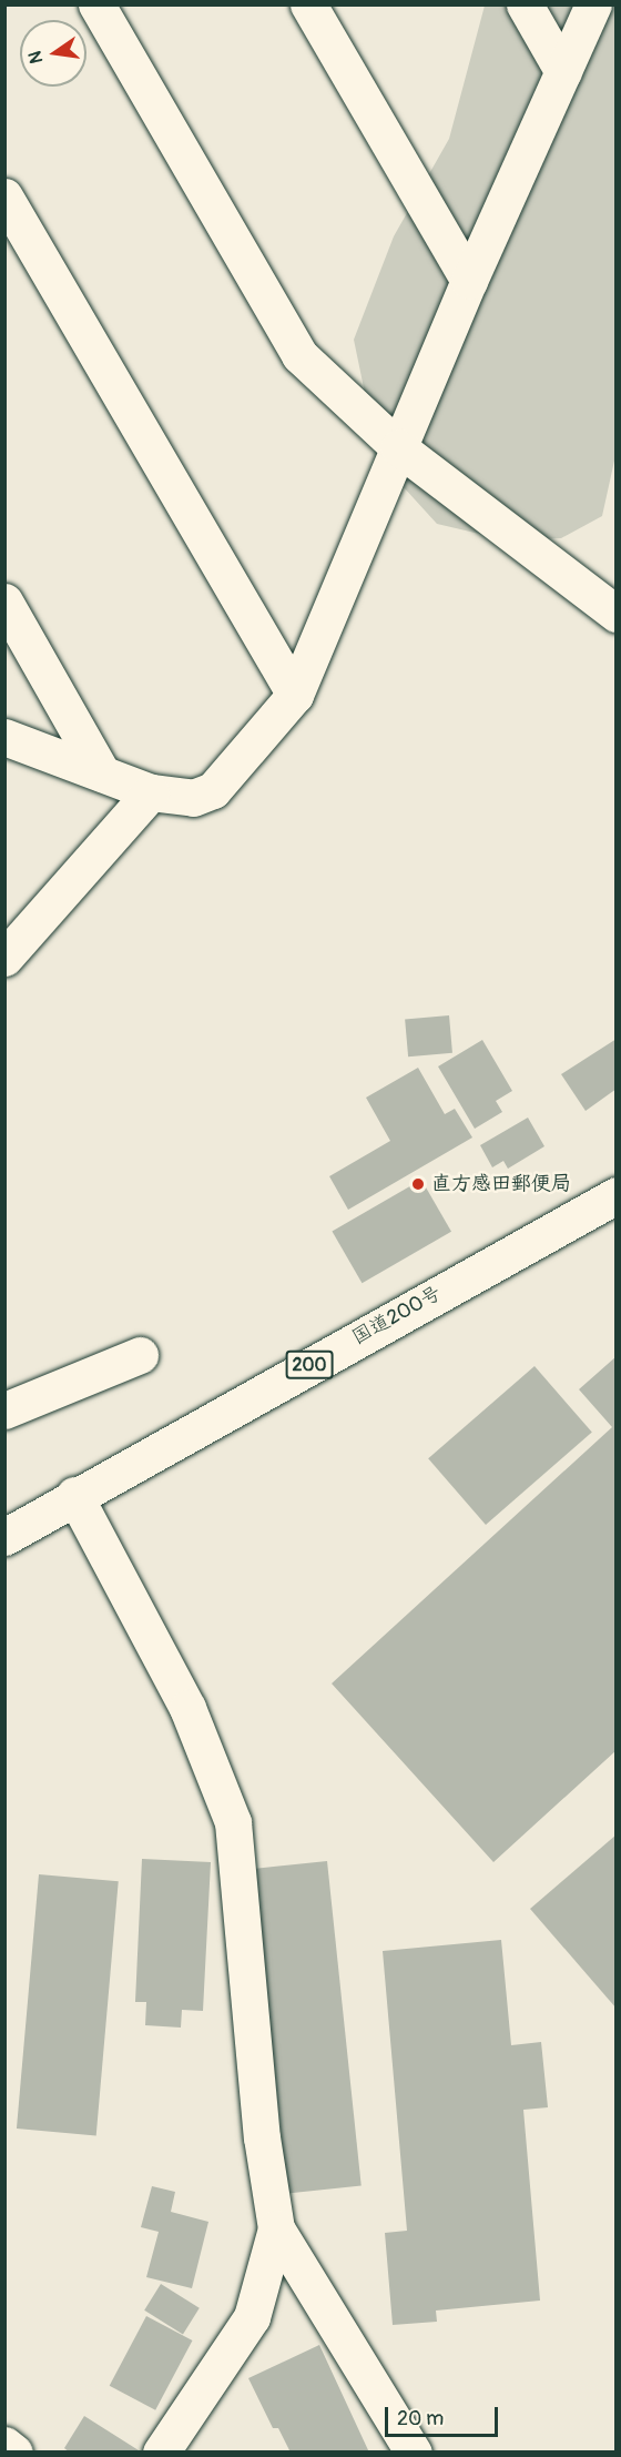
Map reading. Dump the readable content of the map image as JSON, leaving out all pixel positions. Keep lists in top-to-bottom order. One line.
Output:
{"streets":{"main road":["国道200号","200"]},"places":["直方感田郵便局"],"scale_bar":"20 m","north":"left"}
